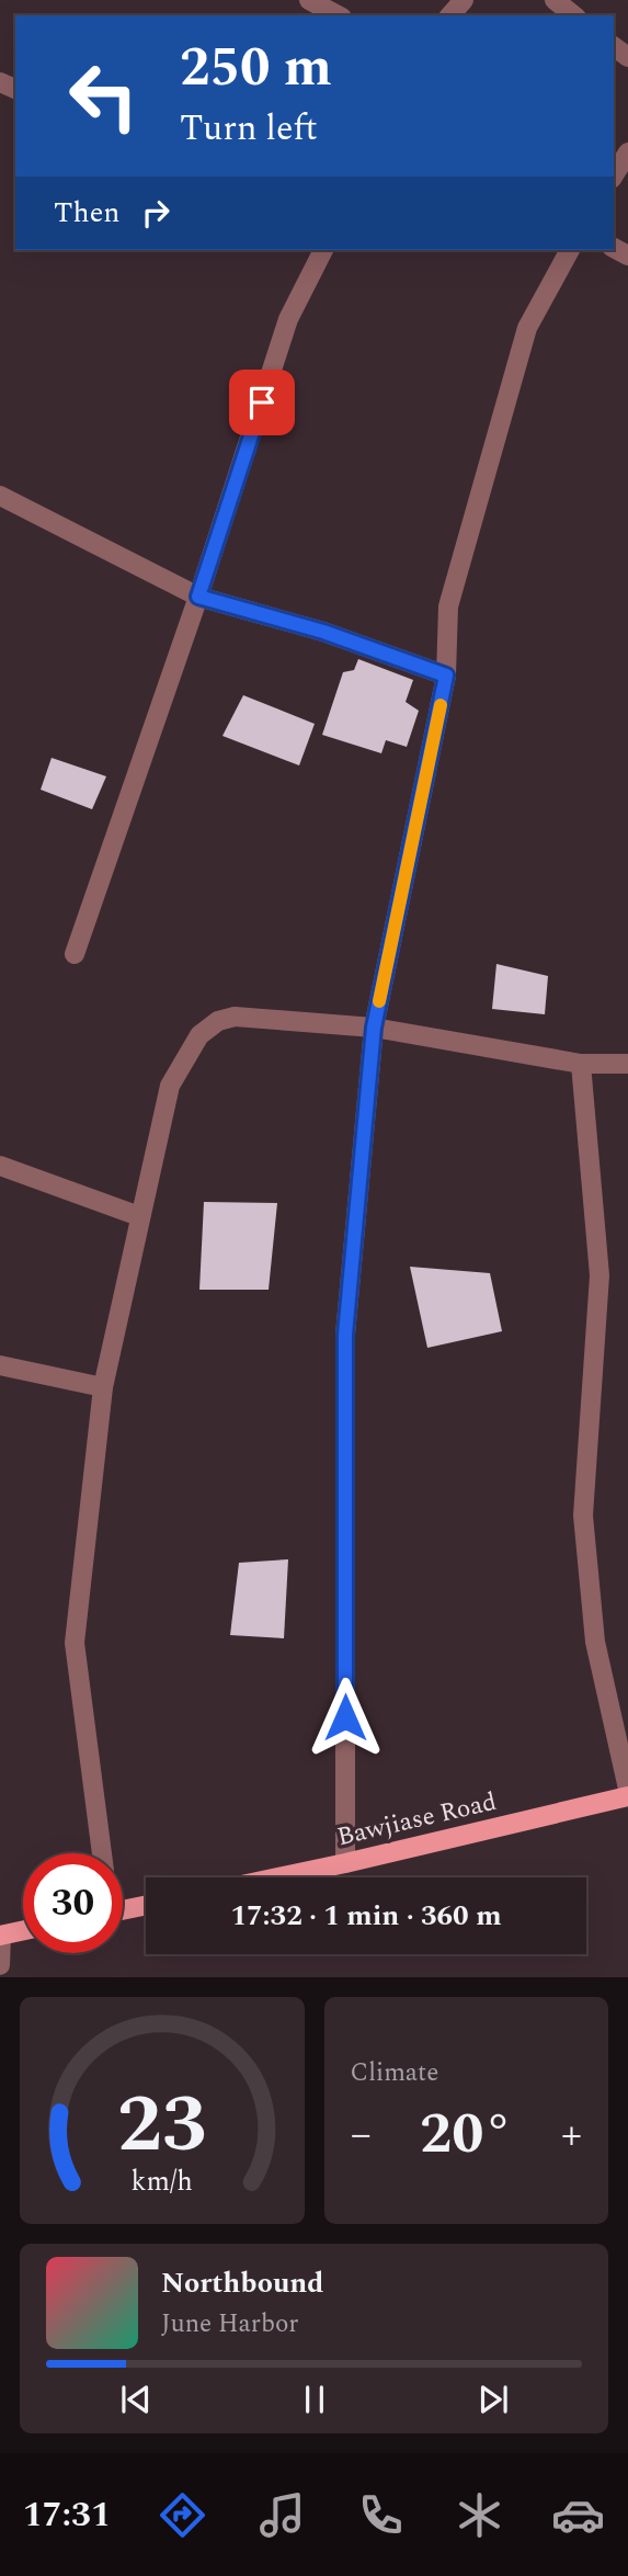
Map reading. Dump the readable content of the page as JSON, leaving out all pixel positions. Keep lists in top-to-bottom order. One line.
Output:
{"streets":{"main road":["Bawjiase Road"]},"page":{"turn":["250 m","Turn left"],"then":"Then","limit":"30","trip":"17:32 · 1 min · 360 m","tile":"Climate","heat":["−","20°","+"],"song":["Northbound","June Harbor"],"tabs":"17:31","gauge":["23","km/h"]}}
